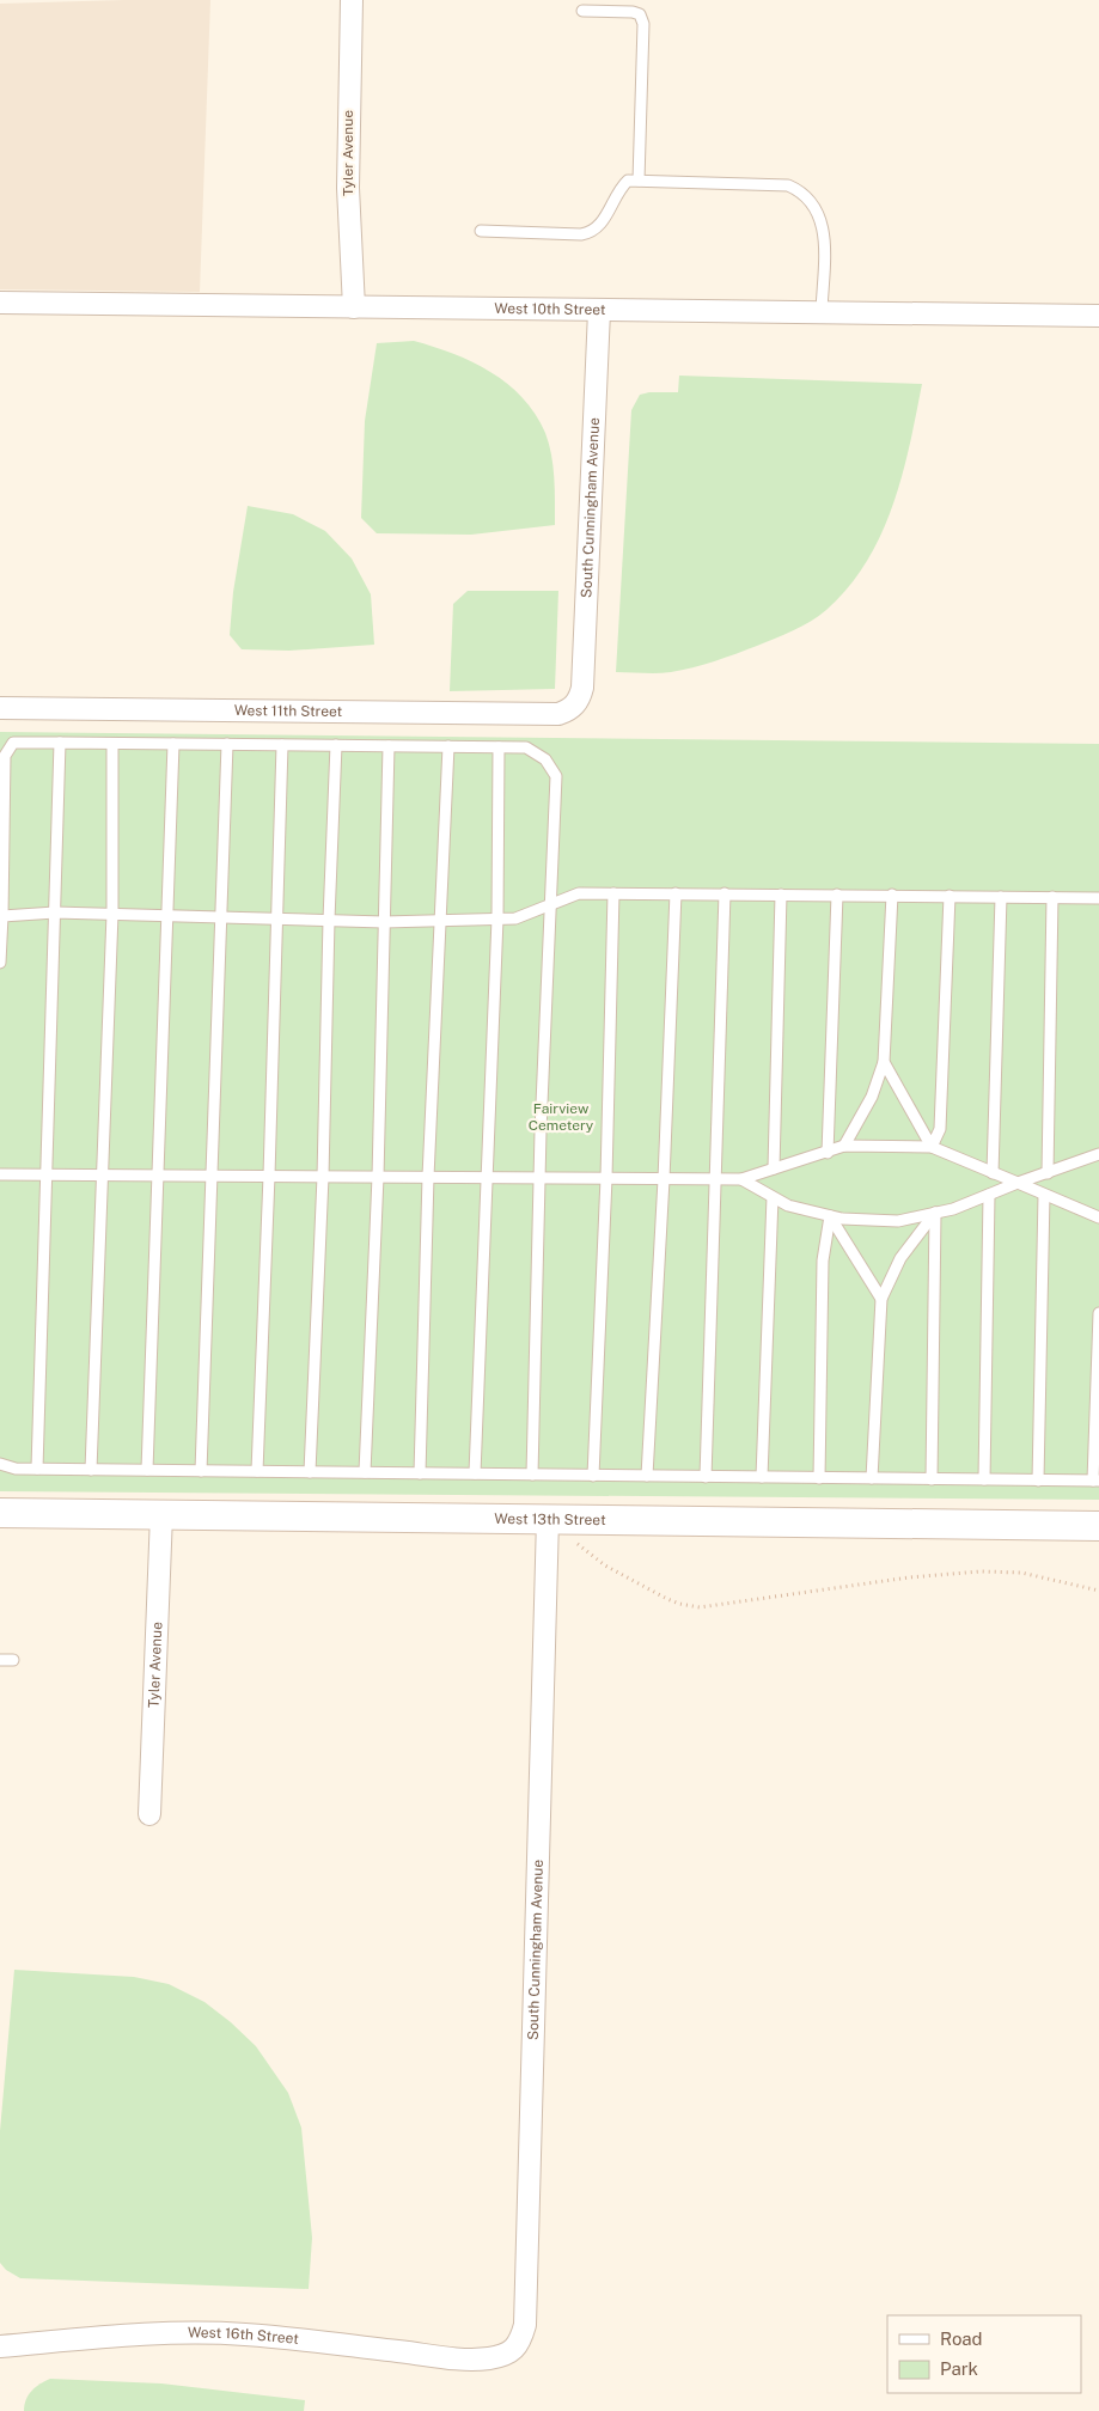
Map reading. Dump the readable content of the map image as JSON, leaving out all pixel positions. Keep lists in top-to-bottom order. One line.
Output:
{"streets":{"street":["Tyler Avenue","West 10th Street","South Cunningham Avenue","West 11th Street","West 13th Street","West 16th Street"]},"crossings":[["Tyler Avenue","West 10th Street"],["Tyler Avenue","West 13th Street"],["West 10th Street","South Cunningham Avenue"],["South Cunningham Avenue","West 11th Street"],["South Cunningham Avenue","West 13th Street"],["South Cunningham Avenue","West 16th Street"]],"parks":["Fairview Cemetery"],"legend":["Road","Park"]}
